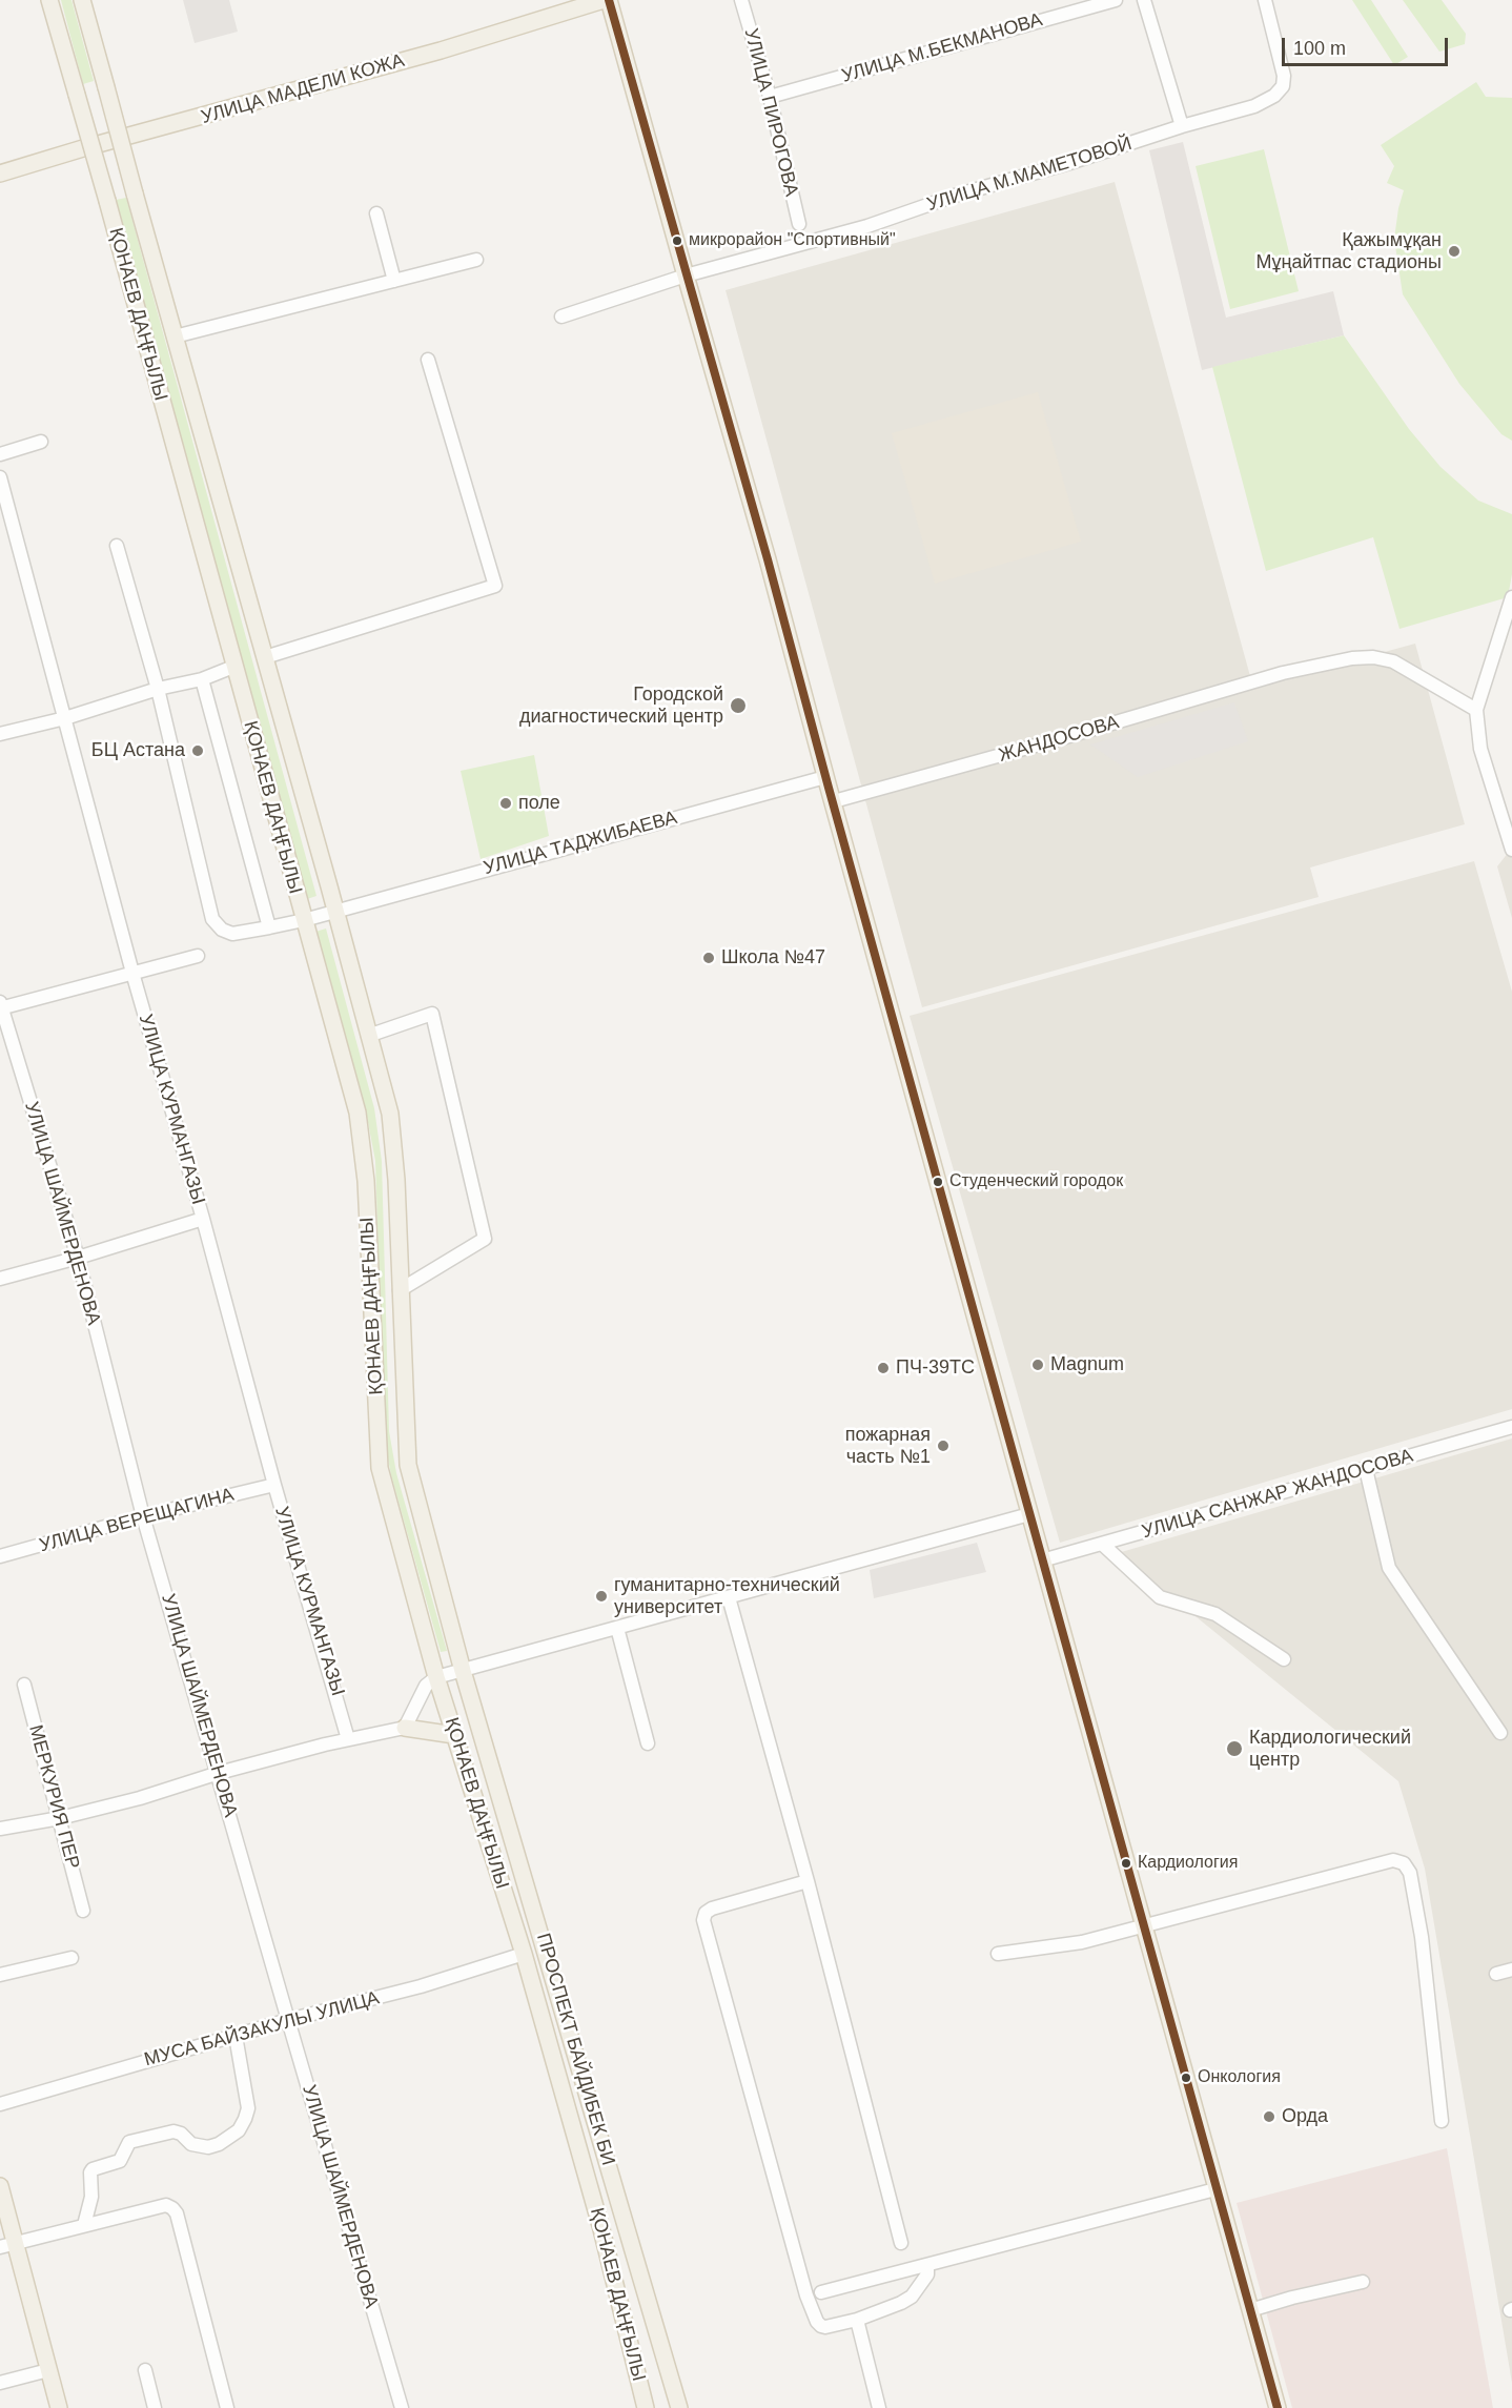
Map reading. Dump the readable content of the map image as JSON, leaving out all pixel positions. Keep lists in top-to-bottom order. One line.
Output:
{"streets":{"main road":["УЛИЦА МАДЕЛИ КОЖА","ҚОНАЕВ ДАҢҒЫЛЫ","ПРОСПЕКТ БАЙДИБЕК БИ"],"street":["УЛИЦА М.БЕКМАНОВА","УЛИЦА ПИРОГОВА","УЛИЦА М.МАМЕТОВОЙ","ЖАНДОСОВА","УЛИЦА ТАДЖИБАЕВА","УЛИЦА КУРМАНГАЗЫ","УЛИЦА ШАЙМЕРДЕНОВА","УЛИЦА САНЖАР ЖАНДОСОВА","УЛИЦА ВЕРЕЩАГИНА","МЕРКУРИЯ ПЕР","МУСА БАЙЗАКУЛЫ УЛИЦА"]},"crossings":[["УЛИЦА М.БЕКМАНОВА","УЛИЦА ПИРОГОВА"],["ҚОНАЕВ ДАҢҒЫЛЫ","УЛИЦА ТАДЖИБАЕВА"],["ҚОНАЕВ ДАҢҒЫЛЫ","МУСА БАЙЗАКУЛЫ УЛИЦА"],["ҚОНАЕВ ДАҢҒЫЛЫ","ПРОСПЕКТ БАЙДИБЕК БИ"],["УЛИЦА КУРМАНГАЗЫ","УЛИЦА ВЕРЕЩАГИНА"],["УЛИЦА ШАЙМЕРДЕНОВА","УЛИЦА ВЕРЕЩАГИНА"],["УЛИЦА ШАЙМЕРДЕНОВА","МУСА БАЙЗАКУЛЫ УЛИЦА"]],"places":["микрорайон \"Спортивный\"","Қажымұқан Мұңайтпас стадионы","Городской диагностический центр","БЦ Астана","поле","Школа №47","Студенческий городок","Magnum","ПЧ-39ТС","пожарная часть №1","гуманитарно-технический университет","Кардиологический центр","Кардиология","Онкология","Орда"],"scale_bar":"100 m"}
